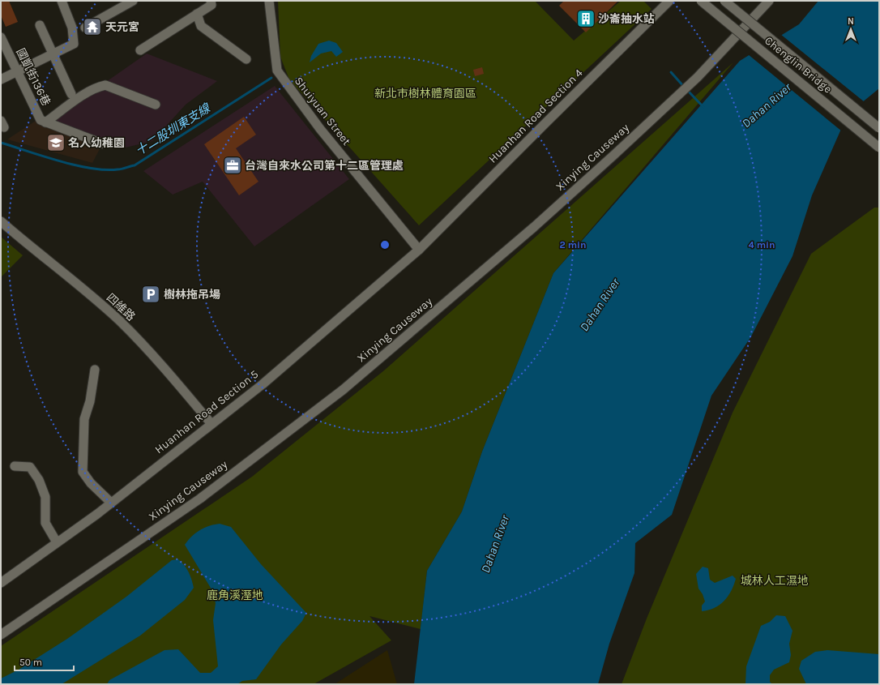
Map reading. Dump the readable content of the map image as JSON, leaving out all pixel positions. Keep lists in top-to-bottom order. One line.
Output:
{"streets":{"street":["Chenglin Bridge","國凱街136巷","Shuiyuan Street","Huanhan Road Section 4","Xinying Causeway","四維路","Huanhan Road Section 5"]},"crossings":[["Shuiyuan Street","Huanhan Road Section 4"],["Shuiyuan Street","Huanhan Road Section 5"],["Huanhan Road Section 4","Huanhan Road Section 5"],["四維路","Huanhan Road Section 5"]],"water":["Dahan River","十二股圳東支線"],"parks":["新北市樹林體育園區","城林人工濕地","鹿角溪溼地"],"places":{"building":["沙崙抽水站"],"temple":["天元宮"],"school or university":["名人幼稚園"],"office":["台灣自來水公司第十二區管理處"],"parking":["樹林拖吊場"]},"scale_bar":"50 m","north":"top","rings":["2 min","4 min"]}
